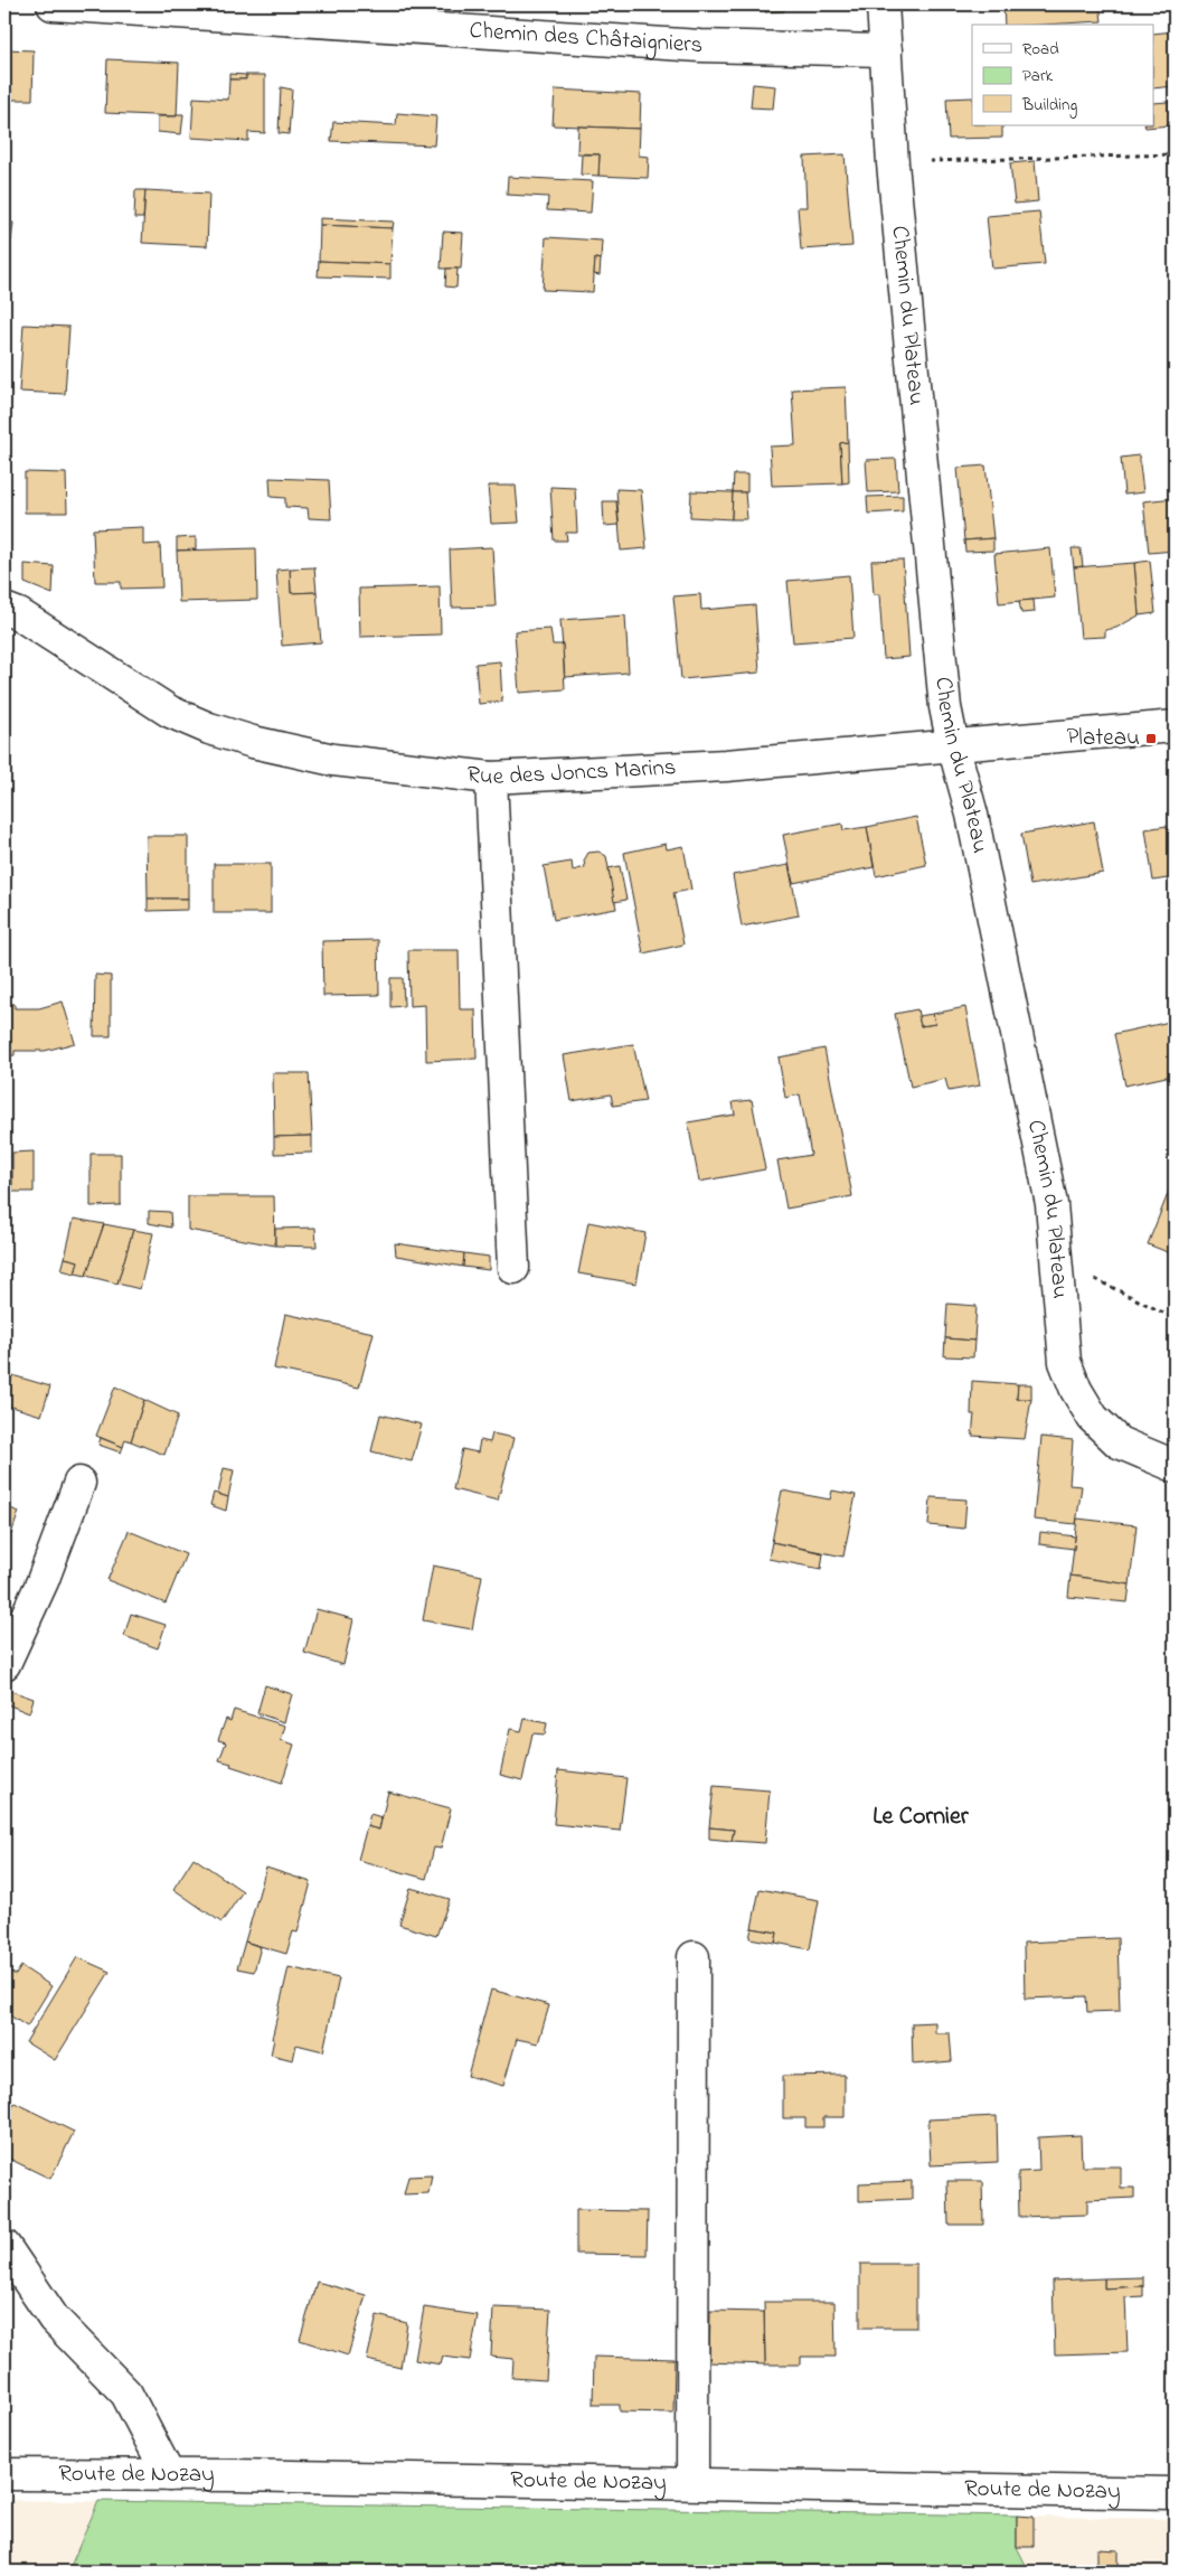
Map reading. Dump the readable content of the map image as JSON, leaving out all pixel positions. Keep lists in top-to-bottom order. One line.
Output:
{"streets":{"street":["Chemin des Châtaigniers","Chemin du Plateau","Rue des Joncs Marins","Route de Nozay"]},"crossings":[["Chemin des Châtaigniers","Chemin du Plateau"],["Chemin du Plateau","Rue des Joncs Marins"]],"districts":["Le Cornier"],"places":{"transit":["Plateau"]},"legend":["Road","Park","Building"]}
